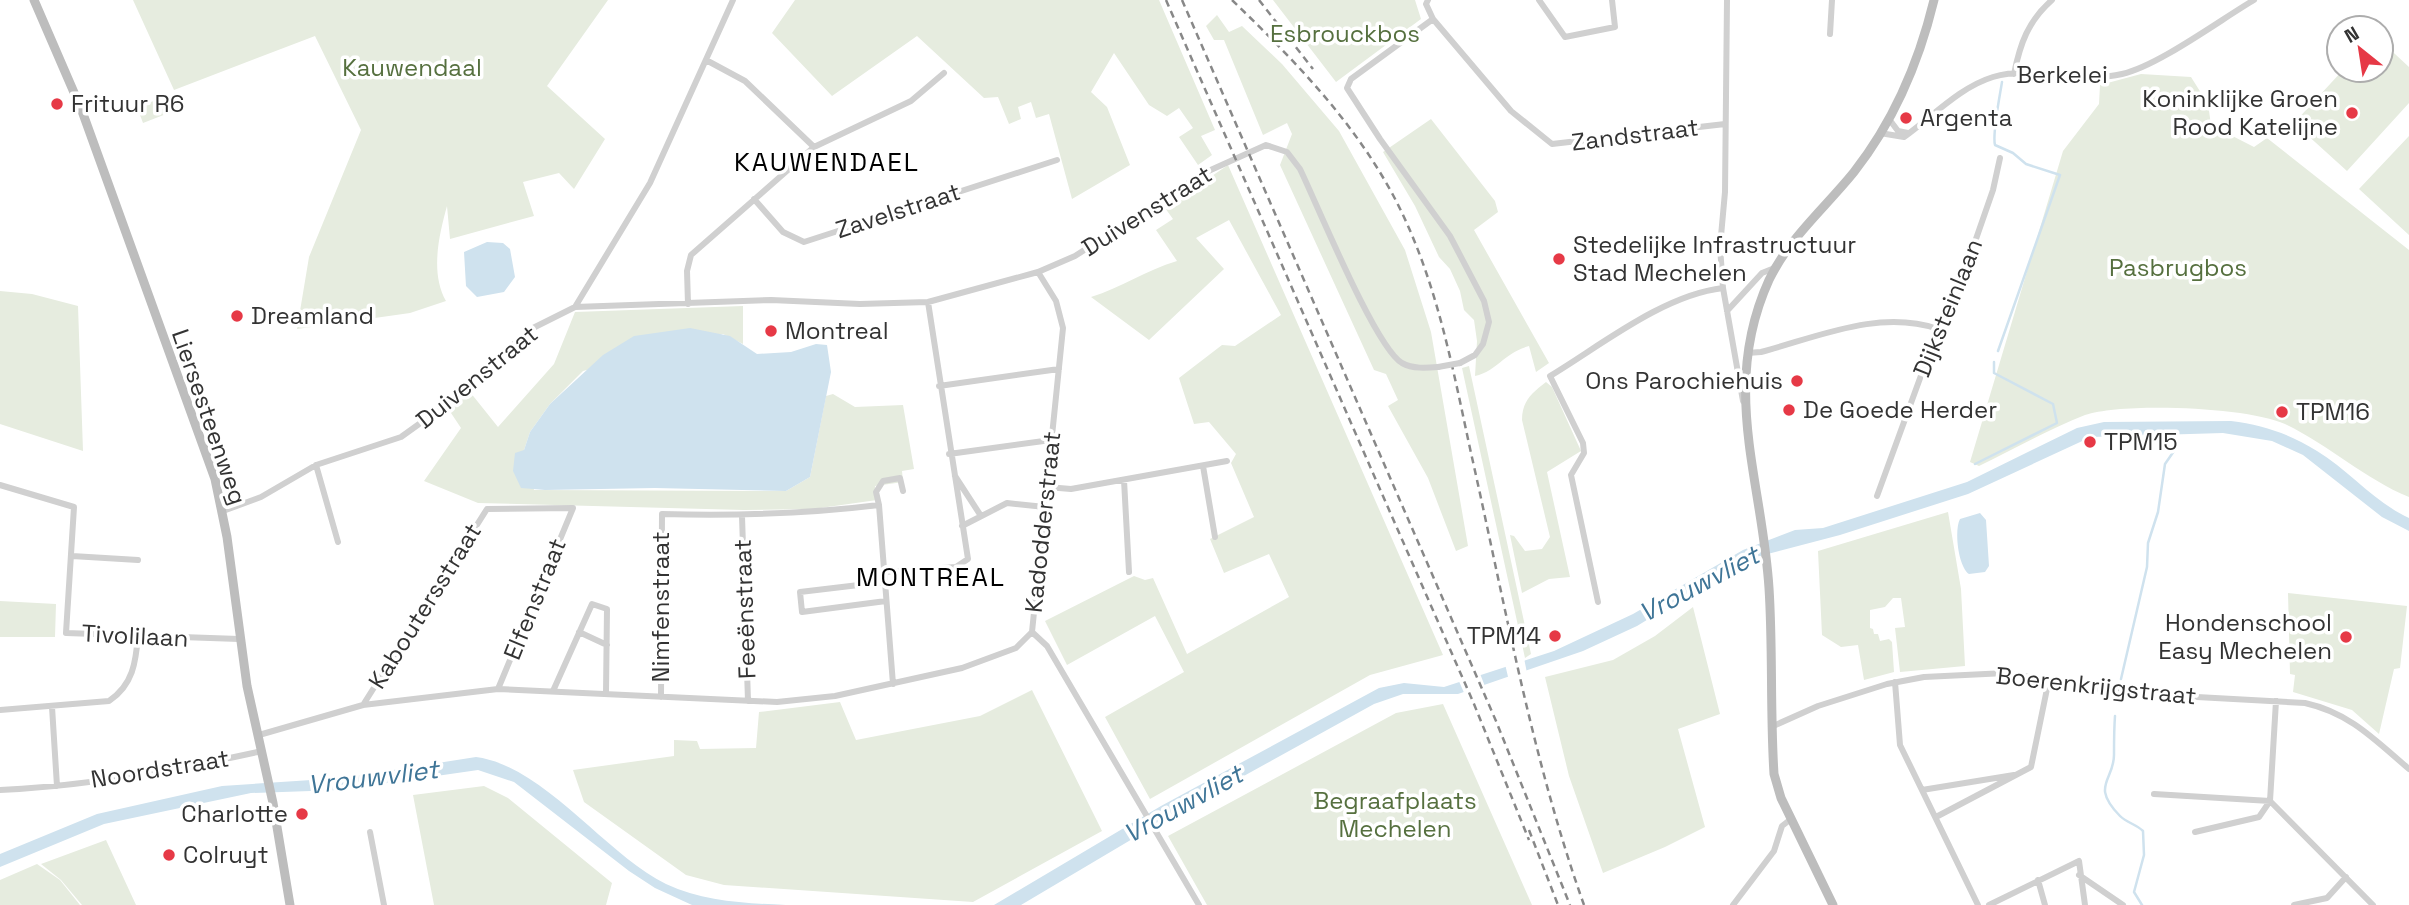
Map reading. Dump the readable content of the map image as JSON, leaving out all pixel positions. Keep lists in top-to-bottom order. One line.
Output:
{"streets":{"main road":["Liersesteenweg"],"street":["Berkelei","Zandstraat","Zavelstraat","Duivenstraat","Dijksteinlaan","Kadodderstraat","Elfenstraat","Kaboutersstraat","Nimfenstraat","Feeënstraat","Tivolilaan","Boerenkrijgstraat","Noordstraat"]},"crossings":[["Zandstraat","Duivenstraat"],["Duivenstraat","Liersesteenweg"],["Duivenstraat","Kadodderstraat"],["Liersesteenweg","Kadodderstraat"],["Liersesteenweg","Tivolilaan"],["Liersesteenweg","Noordstraat"],["Kadodderstraat","Elfenstraat"],["Kadodderstraat","Kaboutersstraat"],["Kadodderstraat","Nimfenstraat"],["Kadodderstraat","Feeënstraat"],["Elfenstraat","Kaboutersstraat"],["Nimfenstraat","Feeënstraat"]],"districts":["KAUWENDAEL","MONTREAL"],"water":["Vrouwvliet"],"parks":["Esbrouckbos","Kauwendaal","Pasbrugbos","Begraafplaats Mechelen"],"places":["Frituur R6","Koninklijke Groen Rood Katelijne","Argenta","Stedelijke Infrastructuur Stad Mechelen","Dreamland","Montreal","Ons Parochiehuis","De Goede Herder","TPM16","TPM15","TPM14","Hondenschool Easy Mechelen","Charlotte","Colruyt"],"north":"top left"}
